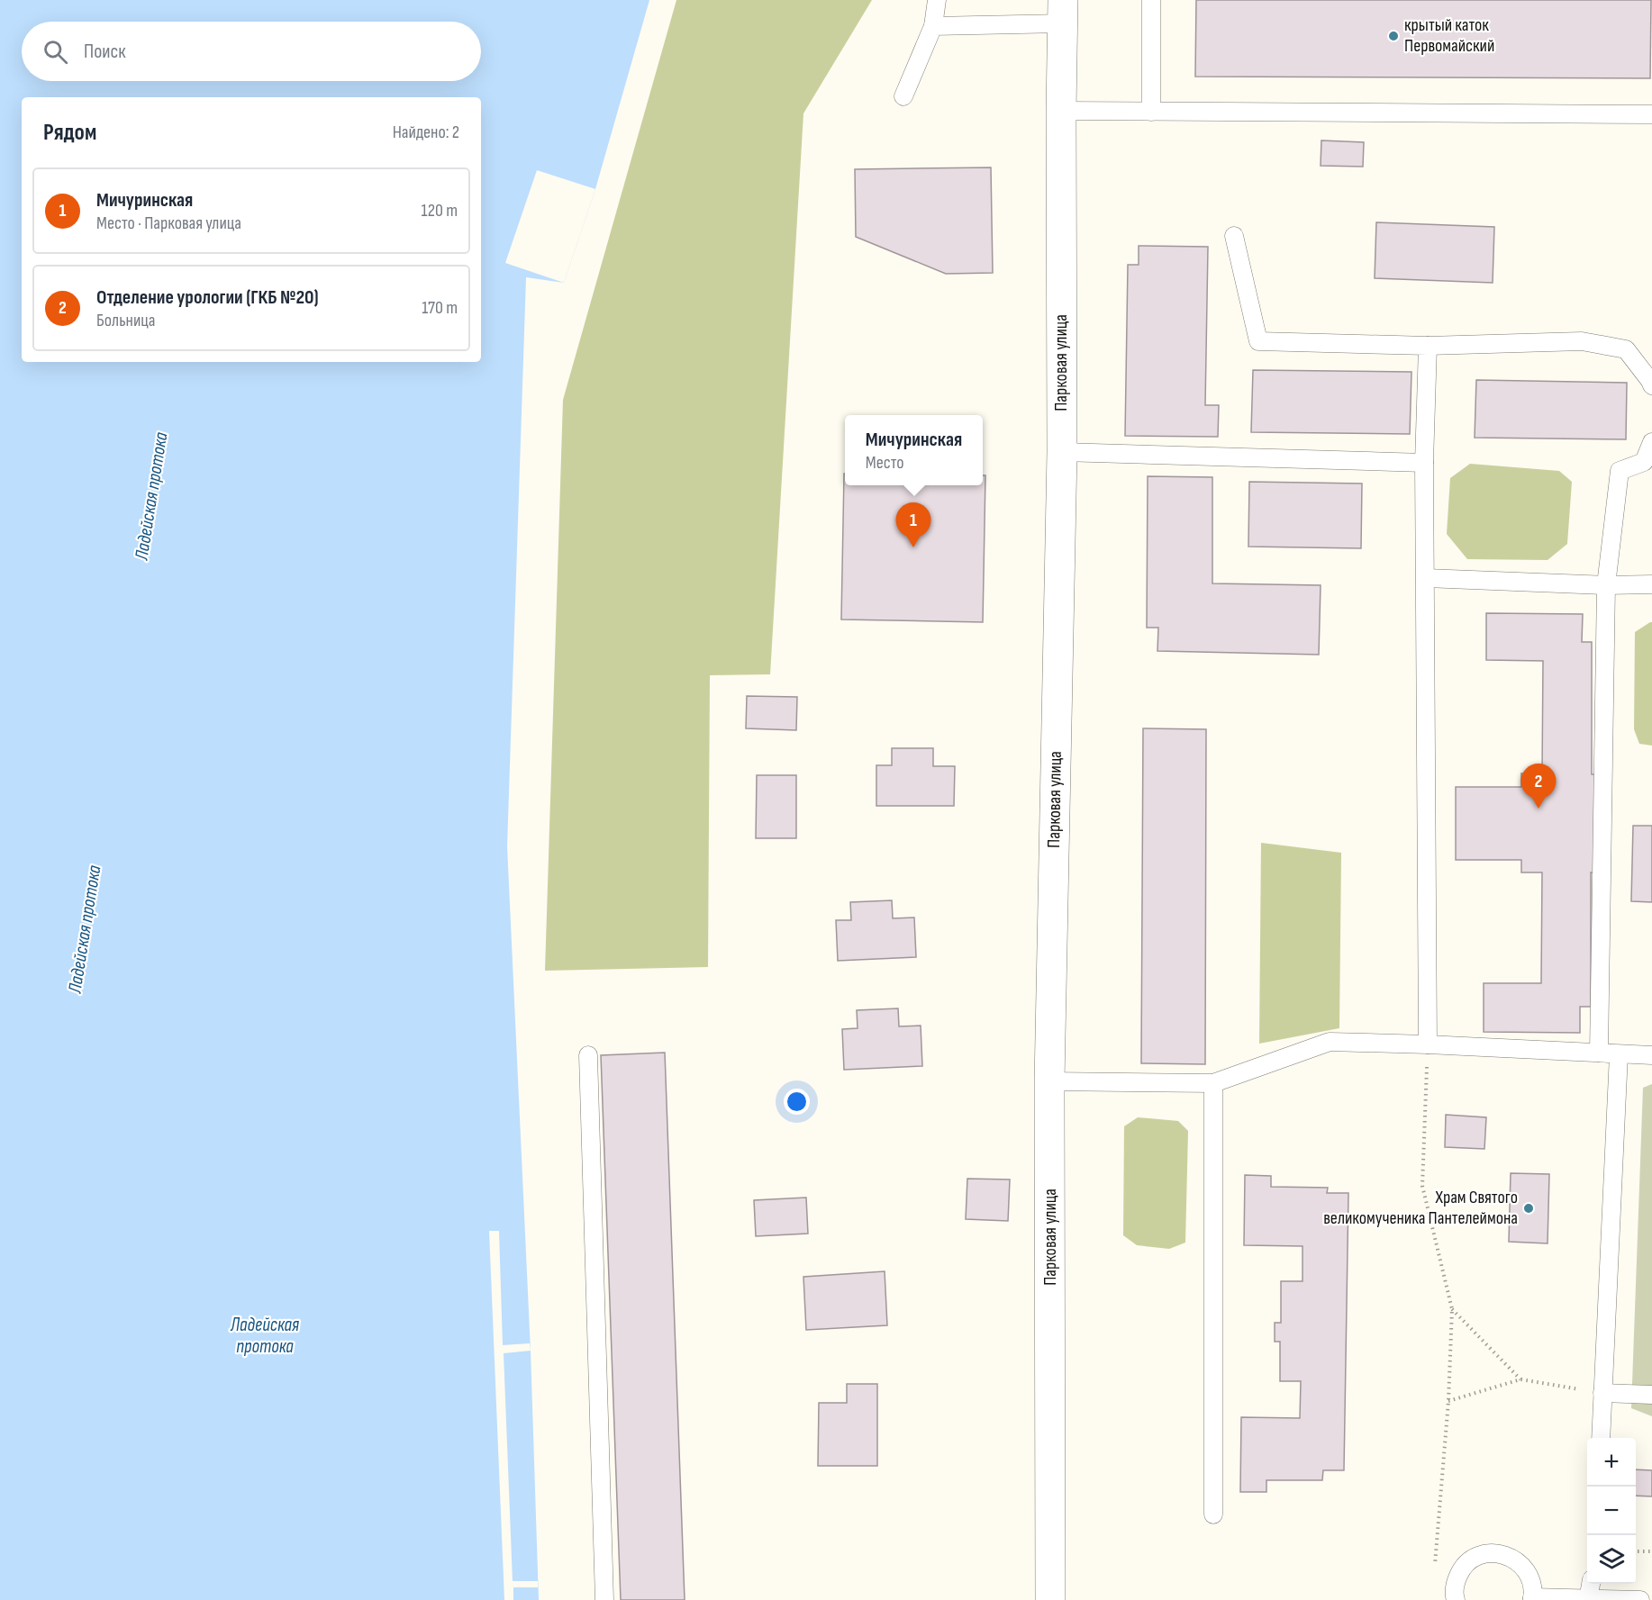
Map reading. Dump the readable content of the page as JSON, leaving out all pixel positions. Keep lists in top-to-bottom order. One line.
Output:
{"streets":{"street":["Парковая улица"]},"water":["Ладейская протока"],"places":["крытый каток Первомайский","Храм Святого великомученика Пантелеймона"],"page":{"search":"Поиск","heading":["Рядом","Найдено: 2"],"list":[{"mark":"1","name":"Мичуринская","note":"Место · Парковая улица","value":"120 m"},{"mark":"2","name":"Отделение урологии (ГКБ №20)","note":"Больница","value":"170 m"}],"popup":["Мичуринская","Место"],"pins":["1","2"],"map_buttons":["+","−"]}}
